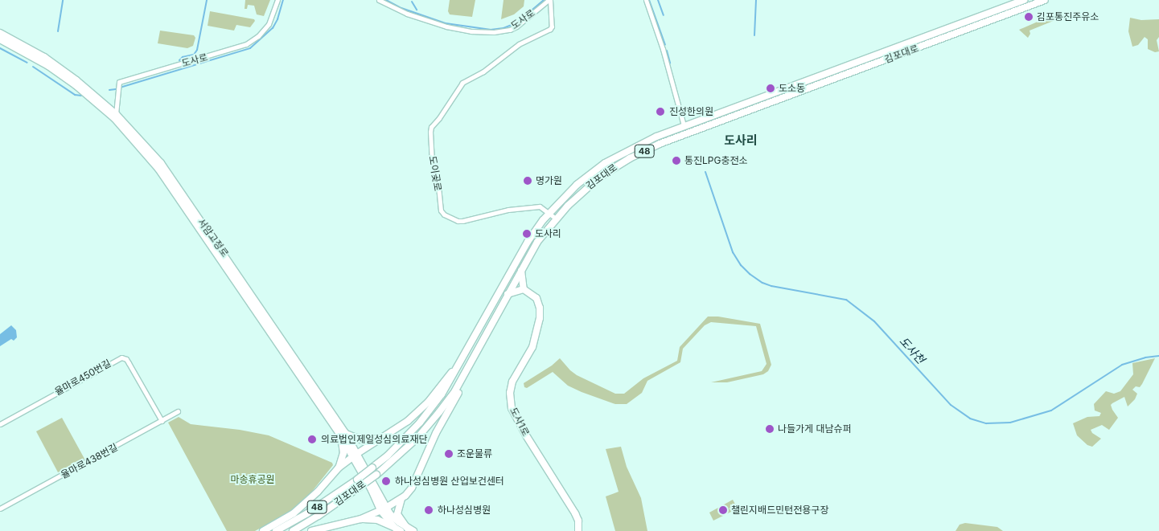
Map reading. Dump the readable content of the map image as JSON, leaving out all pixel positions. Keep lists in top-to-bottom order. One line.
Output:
{"streets":{"main road":["김포대로","48","서암고정로","도사1로"],"street":["도사로","도이곶로","율마로450번길","율마로438번길"]},"crossings":[["도사로","도이곶로"],["도사로","서암고정로"],["김포대로","도이곶로"],["율마로450번길","율마로438번길"]],"districts":["도사리"],"water":["도사천"],"parks":["마송휴공원"],"places":["김포통진주유소","도소동","진성한의원","통진LPG충전소","명가원","도사리","나들가게 대남슈퍼","의료법인제일성심의료재단","조운물류","하나성심병원 산업보건센터","하나성심병원","챌린지배드민턴전용구장"]}
